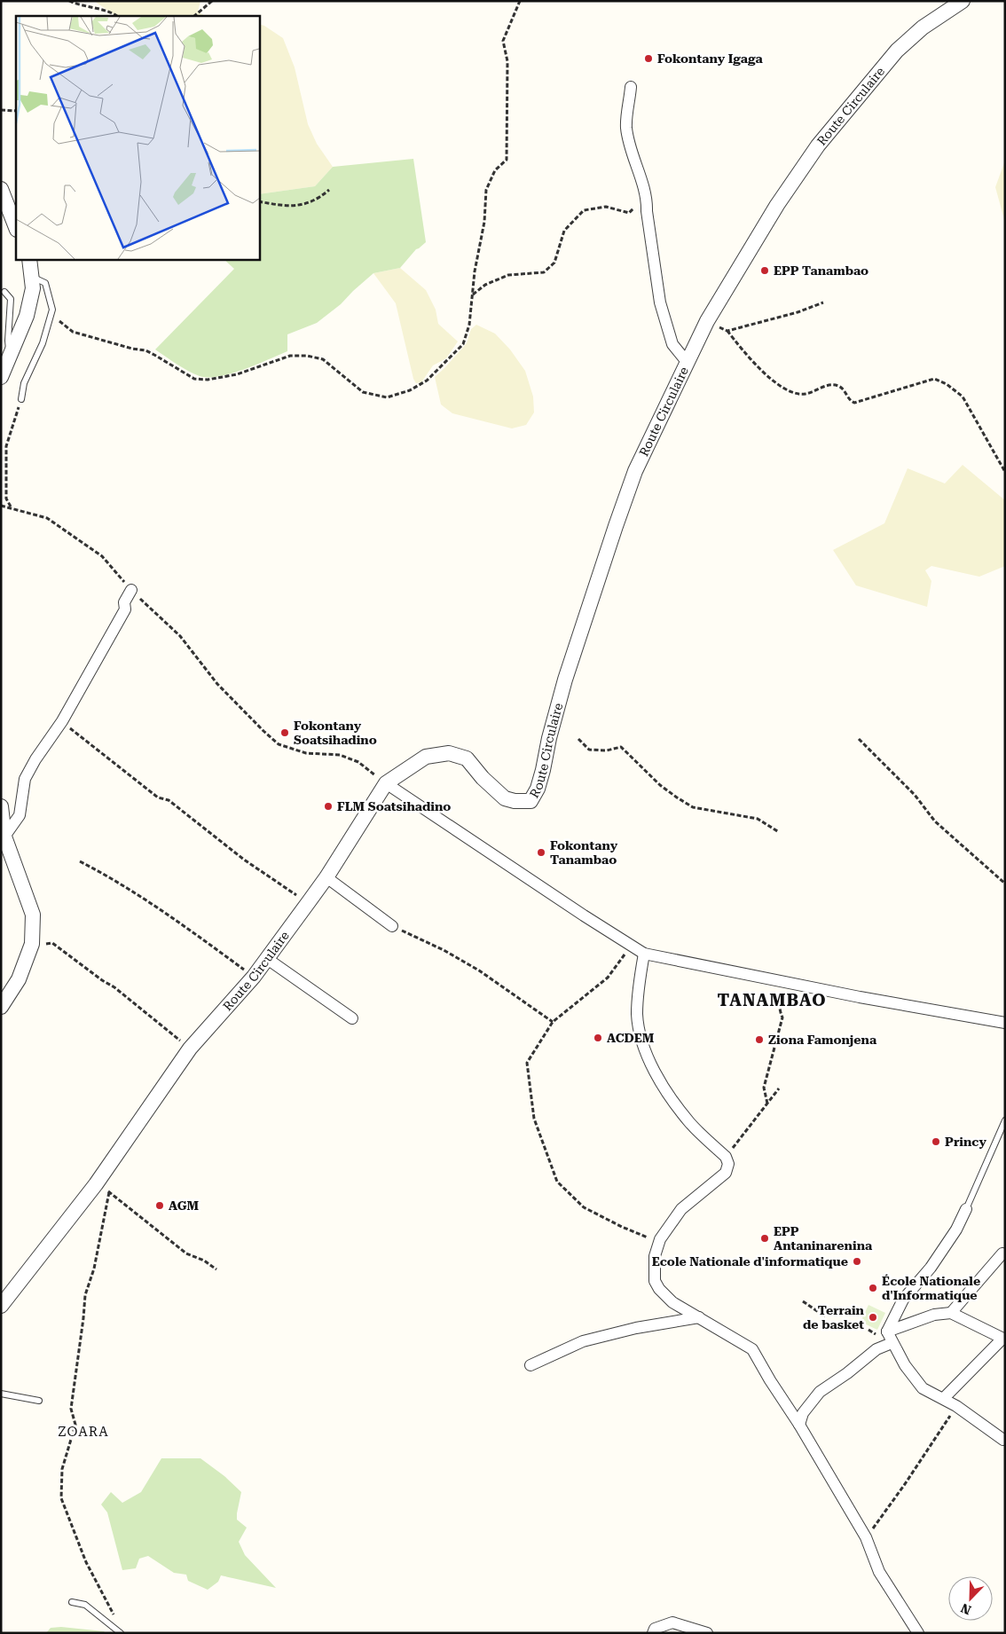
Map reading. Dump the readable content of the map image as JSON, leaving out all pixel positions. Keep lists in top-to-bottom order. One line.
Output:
{"streets":{"street":["Route Circulaire"]},"districts":["TANAMBAO","ZOARA"],"places":["Fokontany Igaga","EPP Tanambao","Fokontany Soatsihadino","FLM Soatsihadino","Fokontany Tanambao","ACDEM","Ziona Famonjena","Princy","AGM","EPP Antaninarenina","Ecole Nationale d'informatique","École Nationale d'Informatique","Terrain de basket"],"north":"bottom left"}
